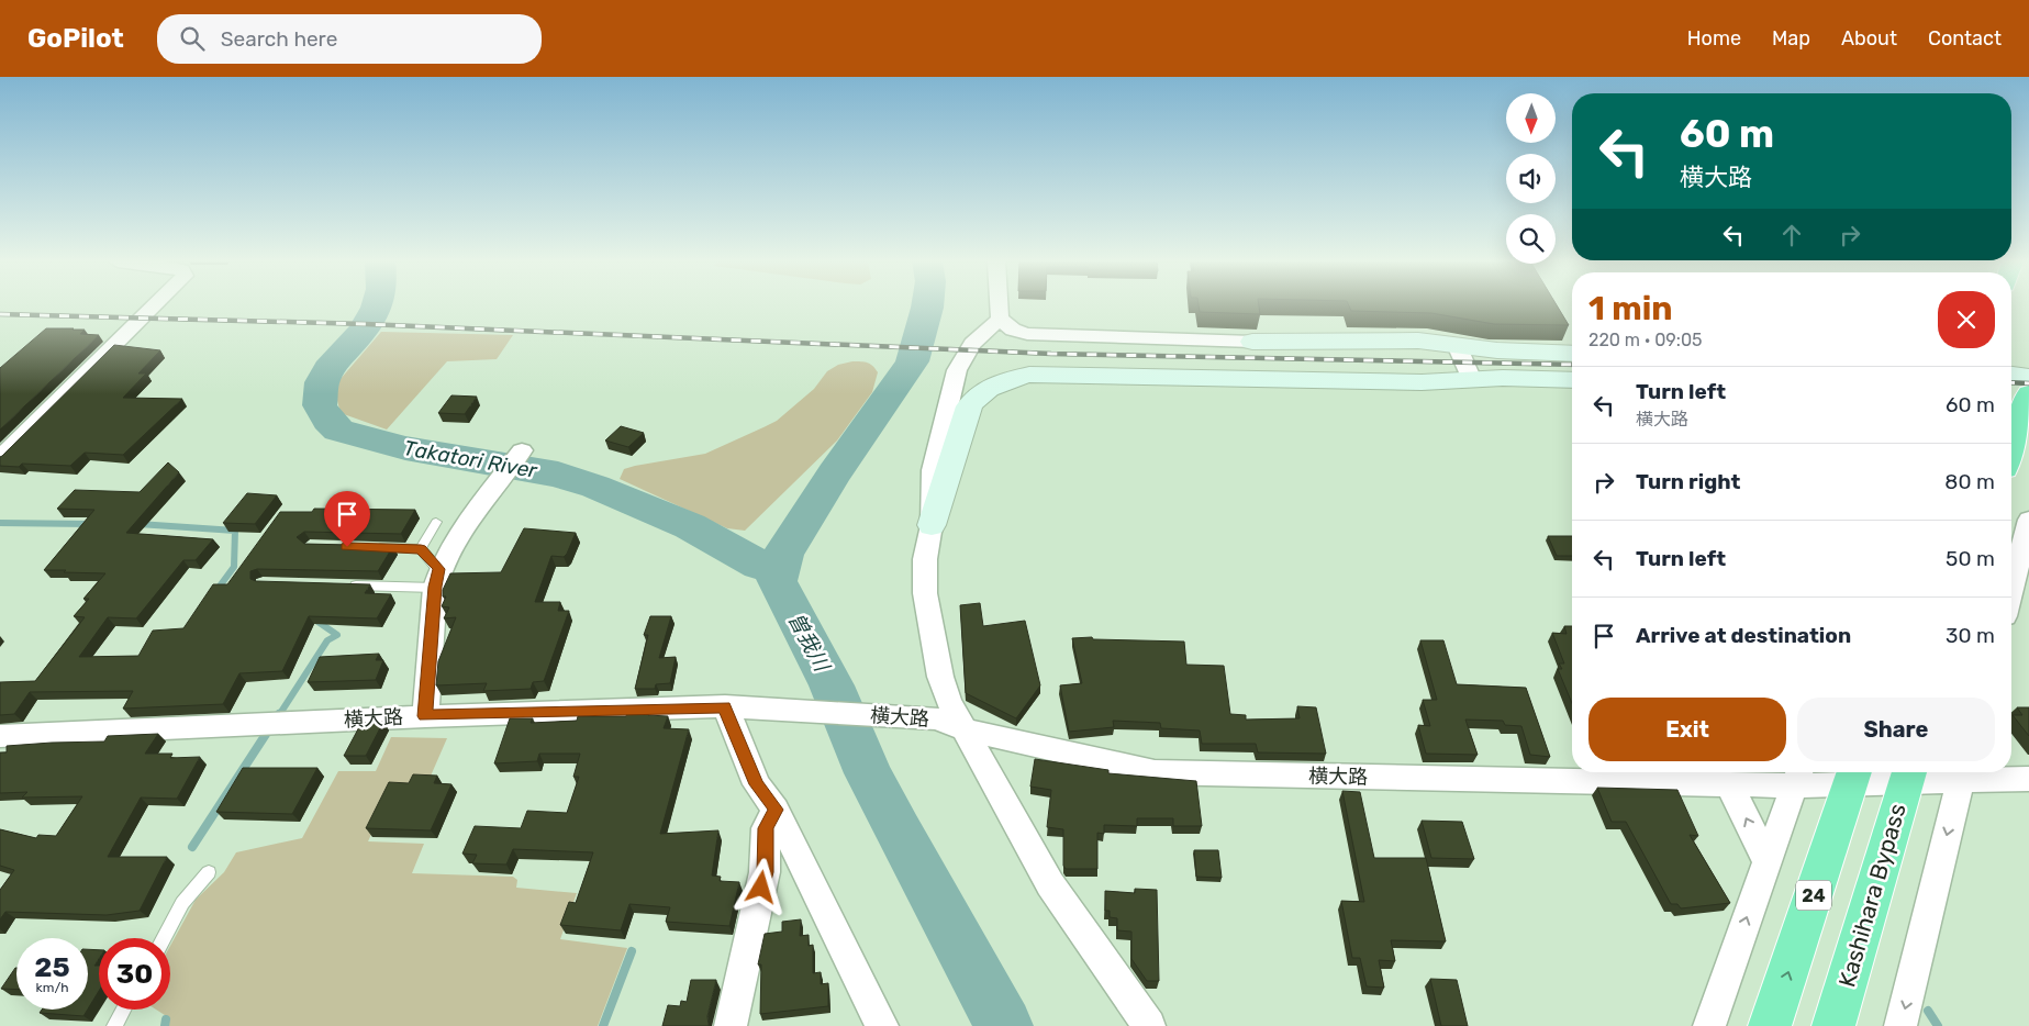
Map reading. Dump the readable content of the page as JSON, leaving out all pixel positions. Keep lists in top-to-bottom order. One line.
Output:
{"streets":{"highway":["24","Kashihara Bypass"],"street":["横大路"]},"crossings":[["横大路","24"],["横大路","Kashihara Bypass"]],"water":["Takatori River","曽我川"],"north":"bottom","page":{"header":"GoPilot","search":"Search here","nav":["Home","Map","About","Contact"],"turn":["60 m","横大路"],"heading":["1 min","220 m · 09:05"],"list":[{"name":"Turn left","note":"横大路","value":"60 m"},{"name":"Turn right","value":"80 m"},{"name":"Turn left","value":"50 m"},{"name":"Arrive at destination","value":"30 m"}],"buttons":["Exit","Share"],"speed":"25 km/h","limit":"30"}}
